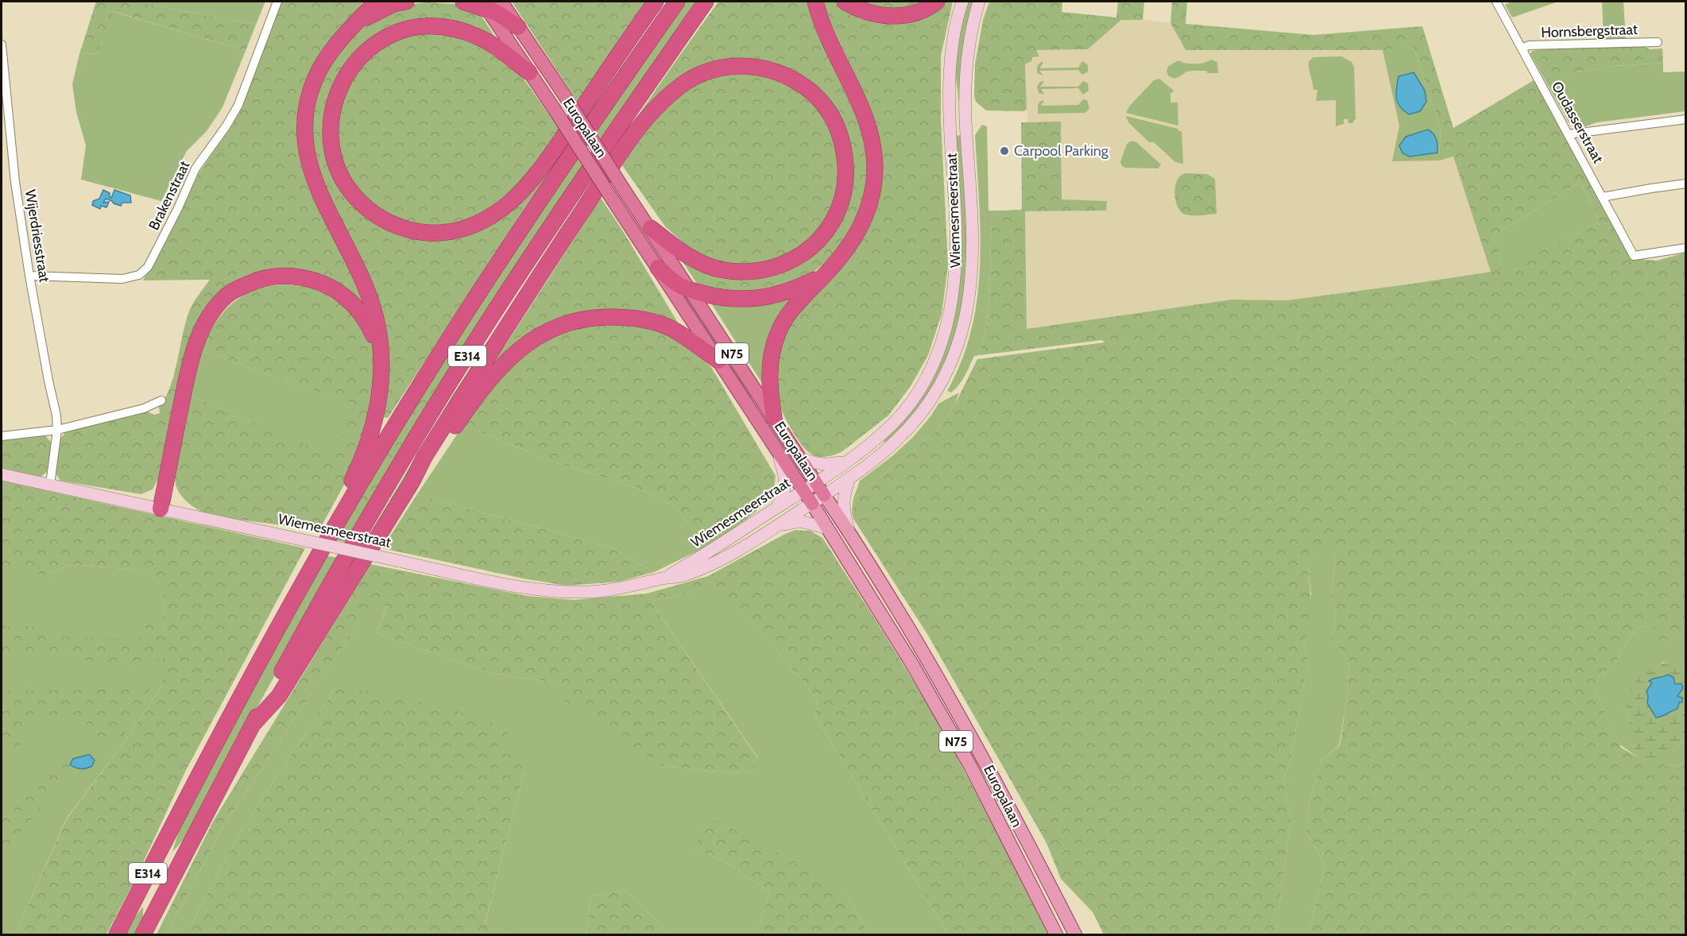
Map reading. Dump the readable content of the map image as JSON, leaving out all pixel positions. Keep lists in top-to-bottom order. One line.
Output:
{"streets":{"highway":["Europalaan","N75","E314"],"main road":["Wiemesmeerstraat"],"street":["Hornsbergstraat","Oudasserstraat","Brakenstraat","Wijerdriesstraat"]},"crossings":[["Hornsbergstraat","Oudasserstraat"],["Europalaan","Wiemesmeerstraat"],["Brakenstraat","Wijerdriesstraat"],["Wiemesmeerstraat","Wijerdriesstraat"]],"places":["Carpool Parking"]}
